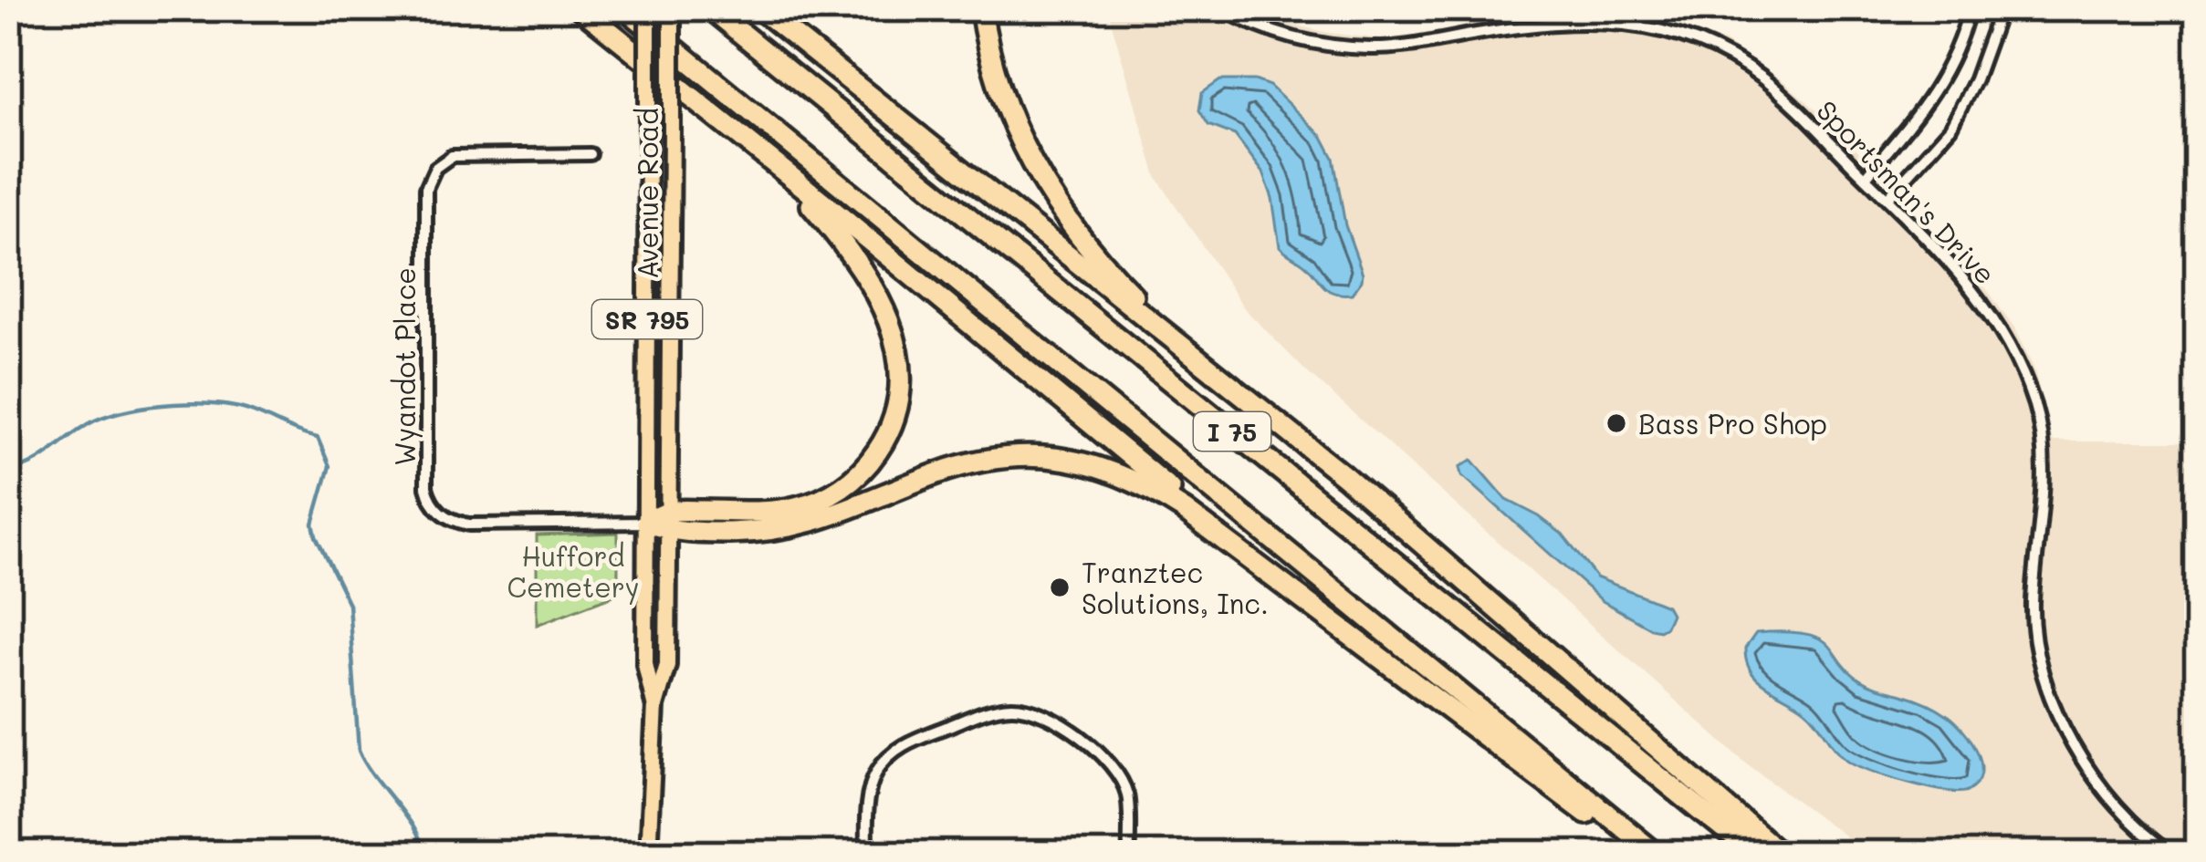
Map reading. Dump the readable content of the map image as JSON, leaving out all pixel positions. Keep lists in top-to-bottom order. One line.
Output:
{"streets":{"highway":["I 75"],"main road":["Avenue Road","SR 795"],"street":["Sportsman's Drive","Wyandot Place"]},"crossings":[["Avenue Road","Wyandot Place"]],"parks":["Hufford Cemetery"],"places":["Bass Pro Shop","Tranztec Solutions, Inc."]}
